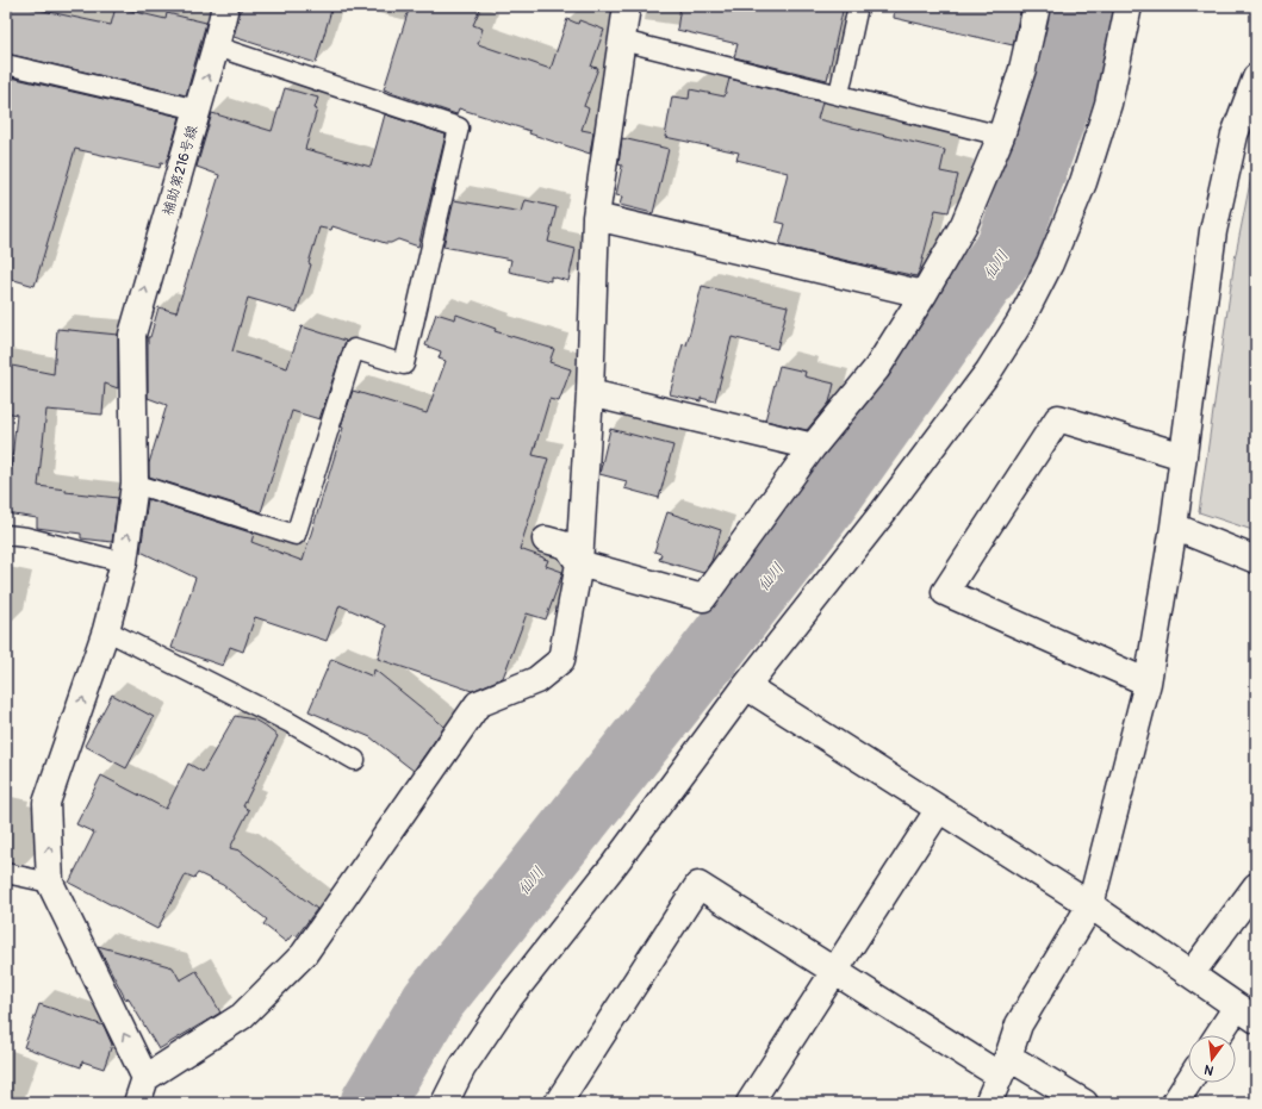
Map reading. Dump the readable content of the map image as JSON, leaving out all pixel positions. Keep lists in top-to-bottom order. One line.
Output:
{"streets":{"street":["補助第216号線"]},"one_way":["補助第216号線"],"water":["仙川"],"north":"bottom"}
